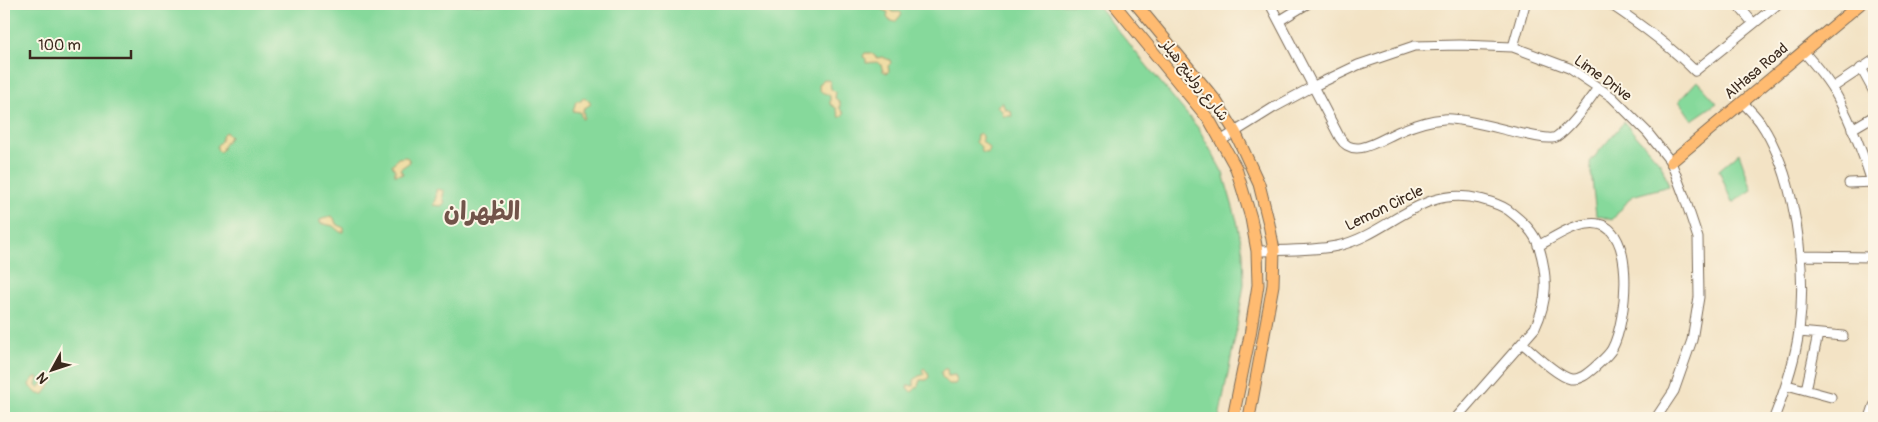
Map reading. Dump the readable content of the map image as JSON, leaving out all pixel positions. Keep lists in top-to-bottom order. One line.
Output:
{"streets":{"main road":["AlHasa Road","شارع رولينج هيلز"],"street":["Lime Drive","Lemon Circle"]},"crossings":[["AlHasa Road","Lime Drive"],["Lime Drive","شارع رولينج هيلز"],["شارع رولينج هيلز","Lemon Circle"]],"districts":["الظهران"],"scale_bar":"100 m","north":"bottom left"}
